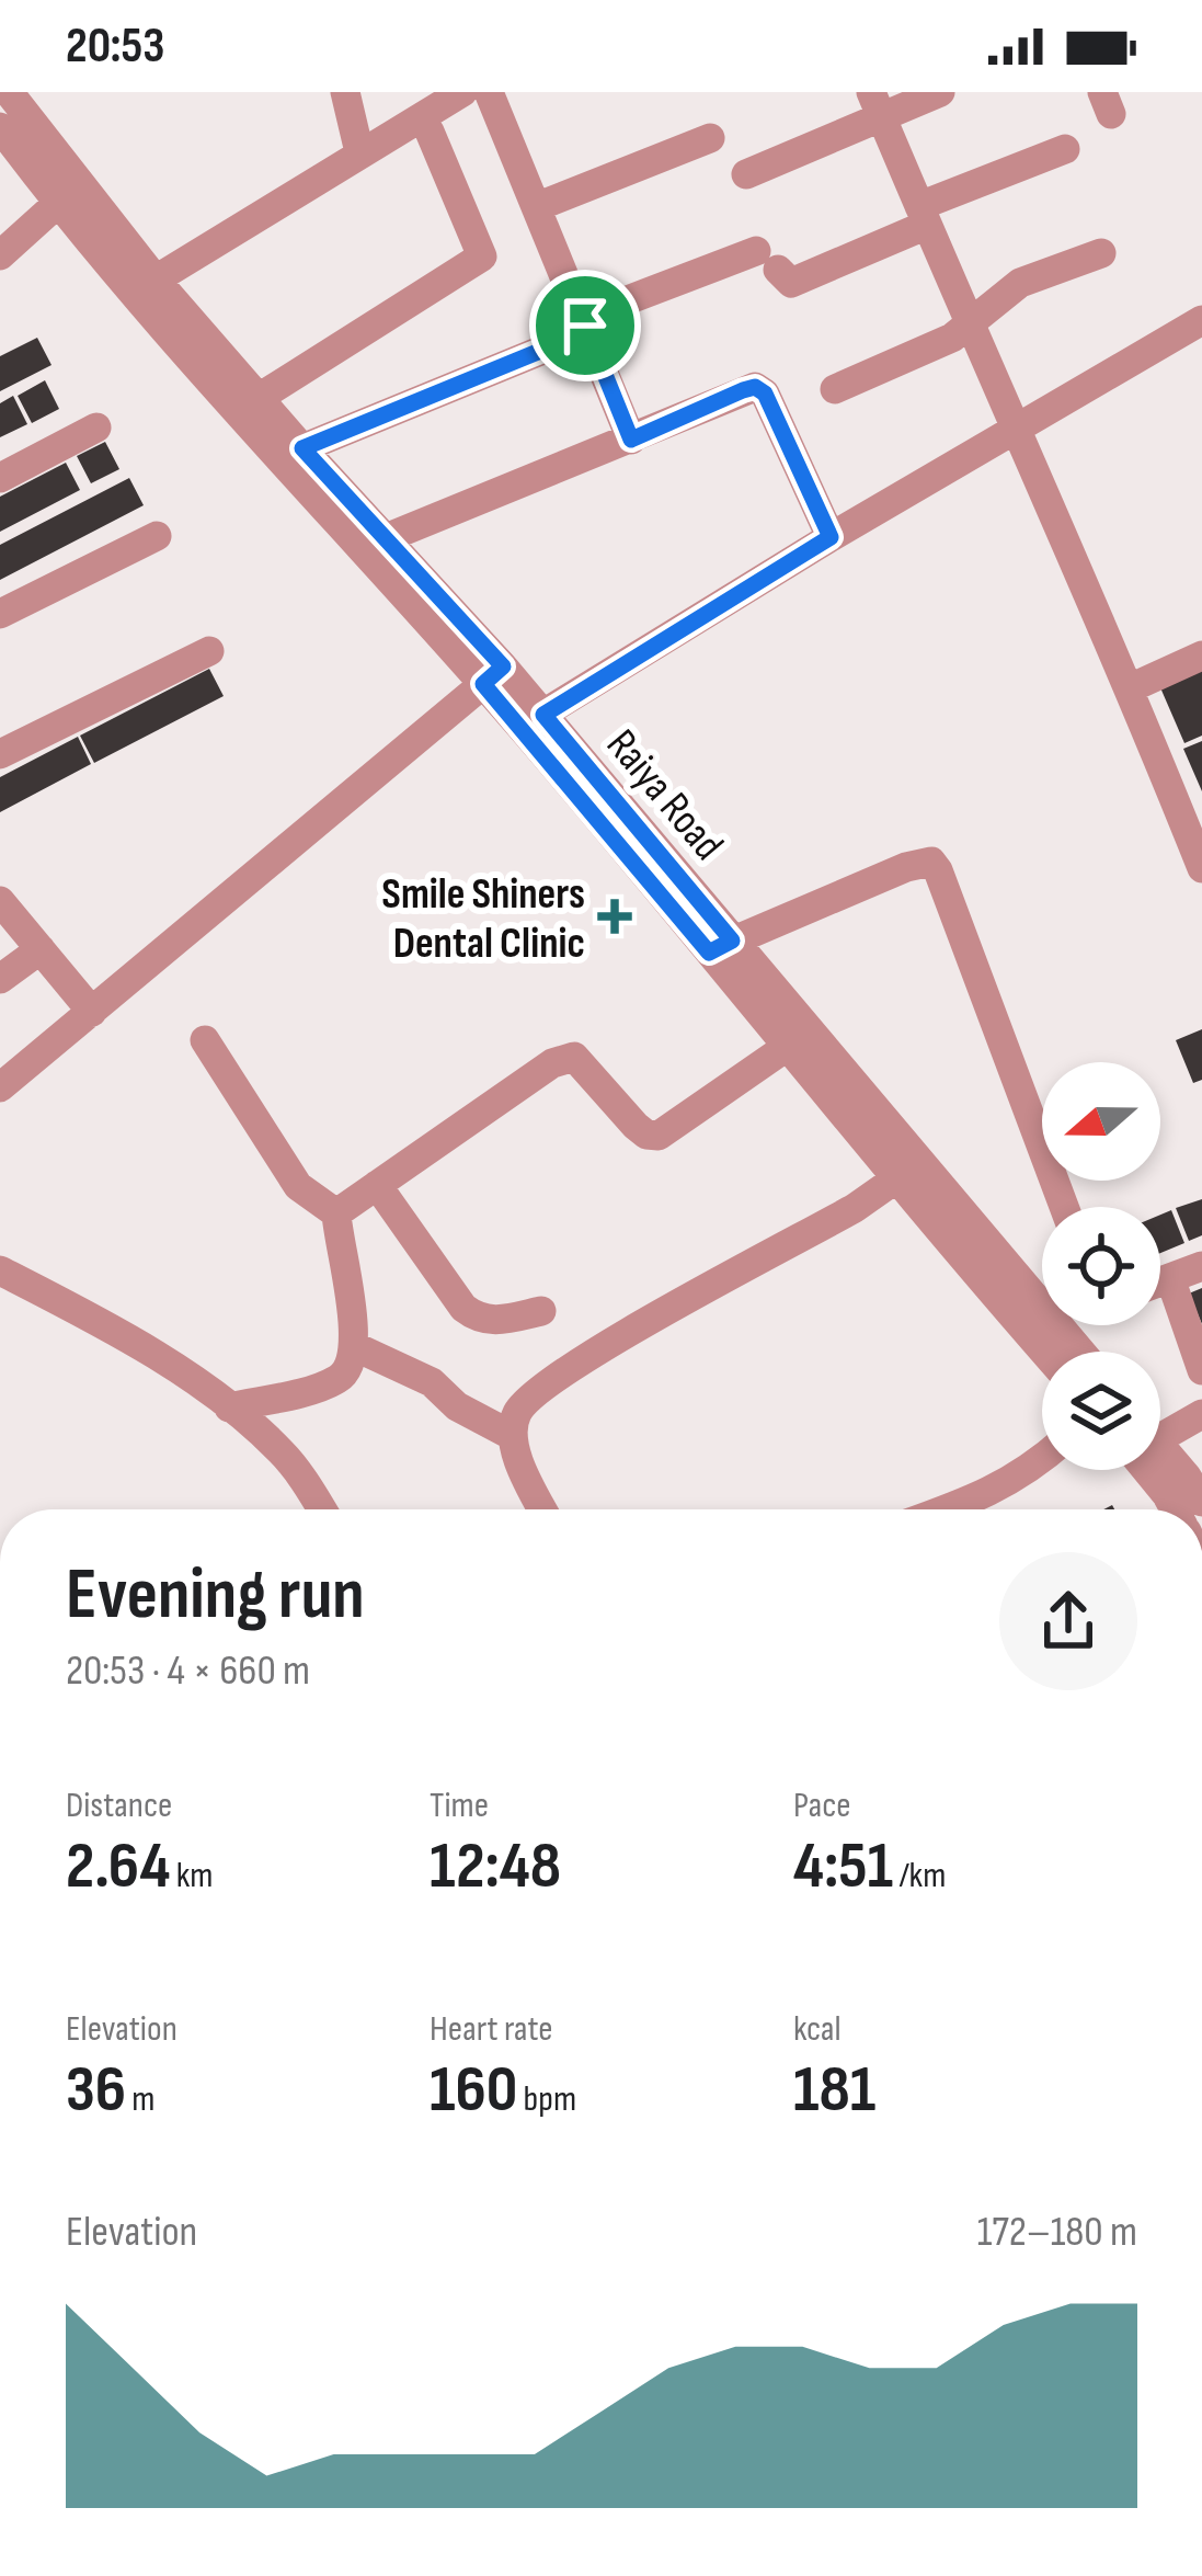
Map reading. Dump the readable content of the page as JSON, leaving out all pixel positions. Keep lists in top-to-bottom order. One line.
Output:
{"streets":{"street":["Raiya Road"]},"places":{"health":["Smile Shiners Dental Clinic"]},"north":"left","page":{"status":"20:53","heading":["Evening run","20:53 · 4 × 660 m"],"stats":[["Distance","2.64 km"],["Time","12:48"],["Pace","4:51 /km"],["Elevation","36 m"],["Heart rate","160 bpm"],["kcal","181"]],"chart":["Elevation","172–180 m"]}}
